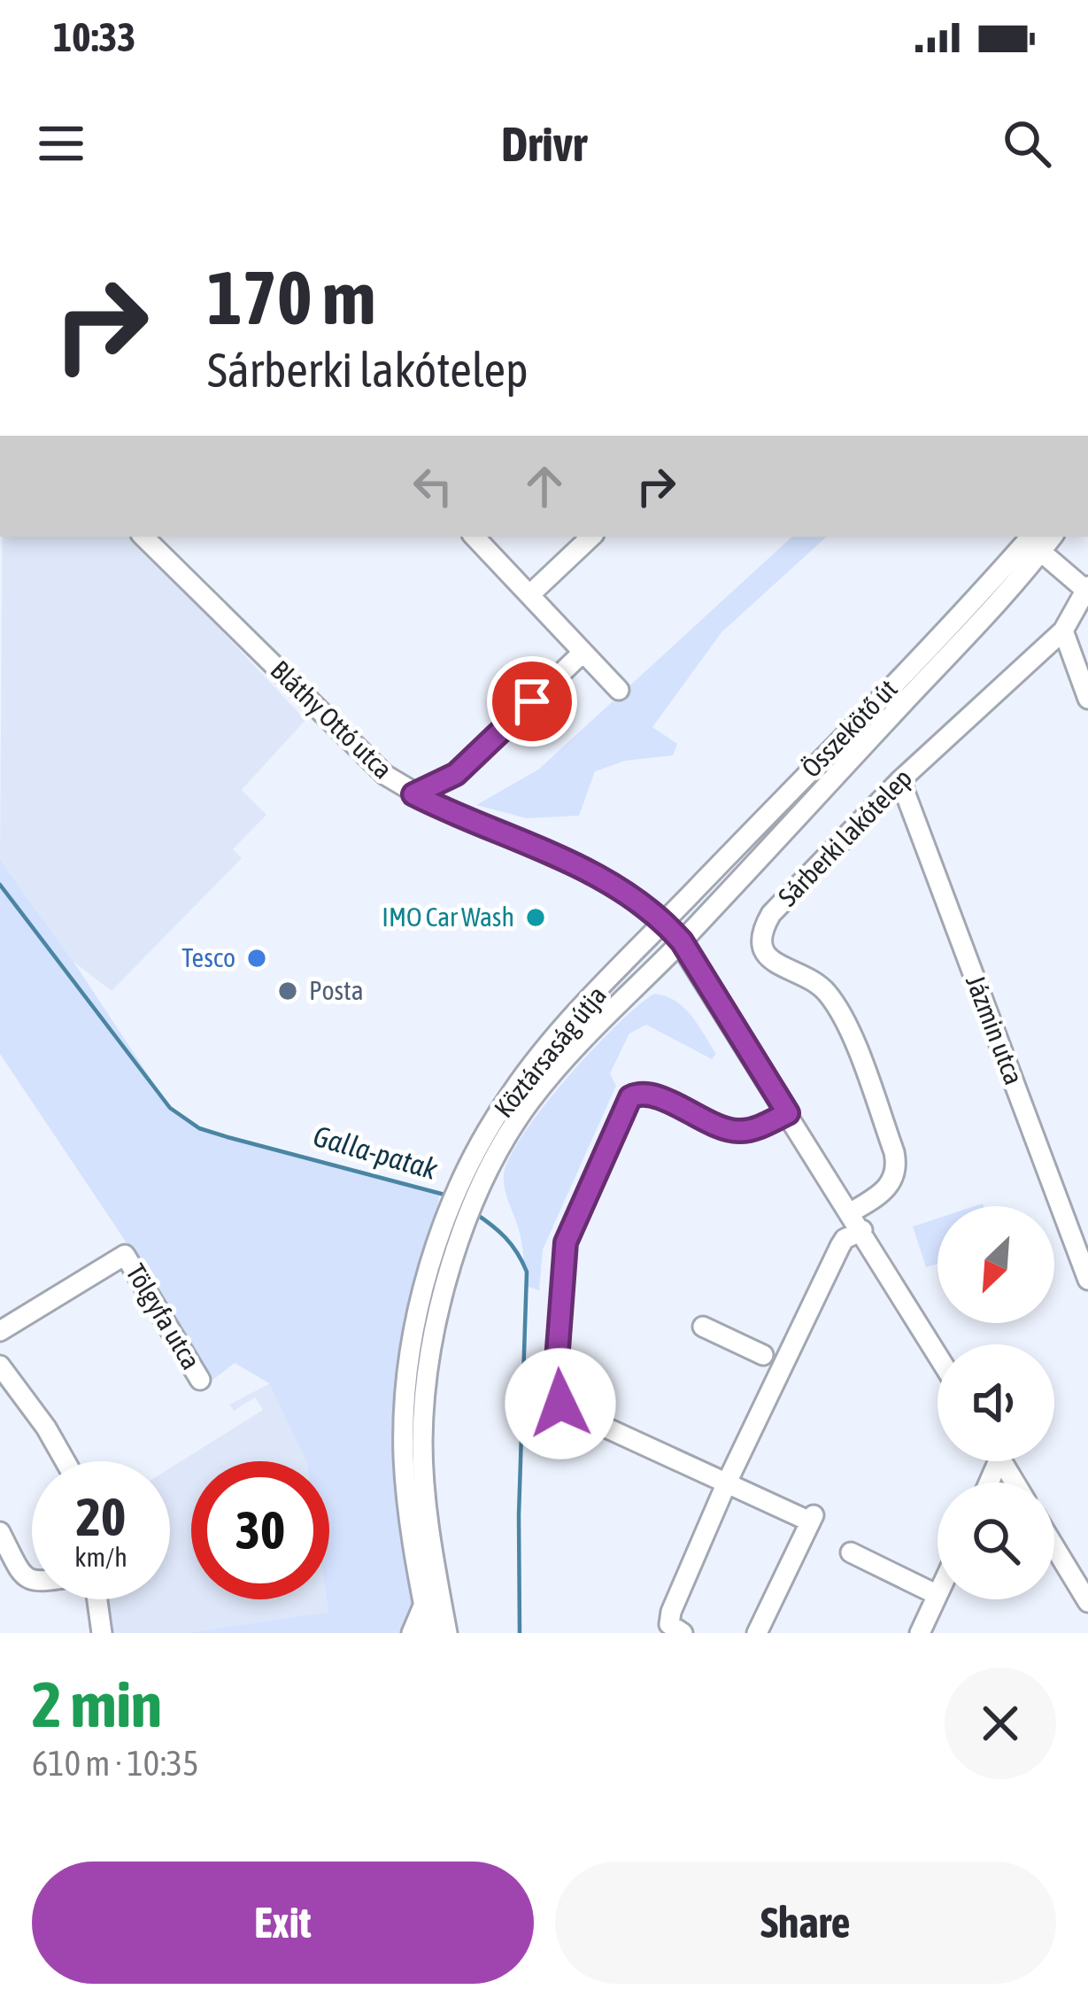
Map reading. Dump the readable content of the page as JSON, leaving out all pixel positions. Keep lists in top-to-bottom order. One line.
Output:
{"streets":{"street":["Bláthy Ottó utca","Összekötő út","Sárberki lakótelep","Jázmin utca","Köztársaság útja","Tölgyfa utca"]},"crossings":[["Bláthy Ottó utca","Összekötő út"],["Bláthy Ottó utca","Sárberki lakótelep"],["Bláthy Ottó utca","Köztársaság útja"],["Összekötő út","Köztársaság útja"],["Sárberki lakótelep","Jázmin utca"]],"water":["Galla-patak"],"places":["IMO Car Wash","Tesco","Posta"],"north":"bottom left","page":{"status":"10:33","header":"Drivr","turn":["170 m","Sárberki lakótelep"],"speed":"20 km/h","limit":"30","heading":["2 min","610 m · 10:35"],"buttons":["Exit","Share"]}}
